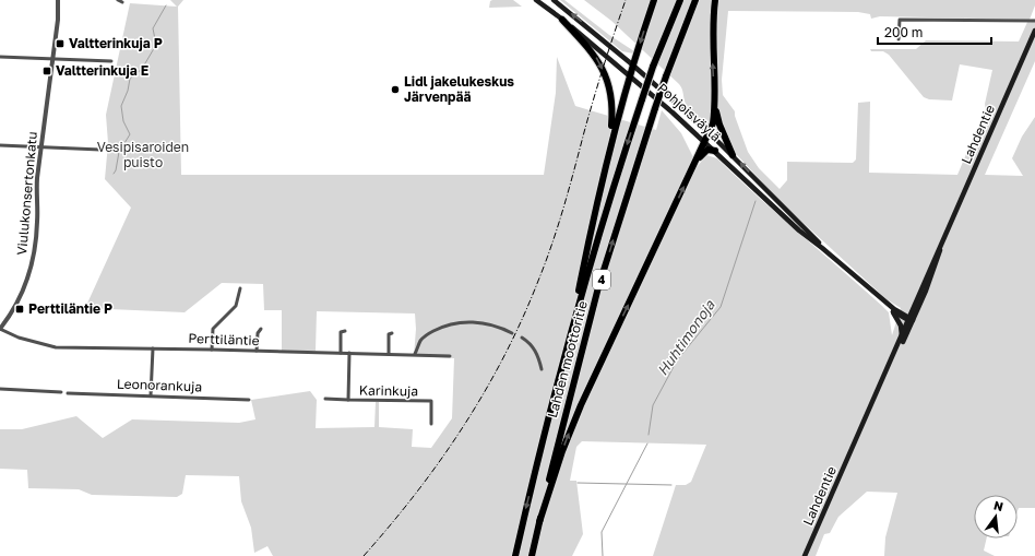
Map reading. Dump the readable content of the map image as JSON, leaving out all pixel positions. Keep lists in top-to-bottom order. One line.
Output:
{"streets":{"highway":["4","Lahden moottoritie"],"main road":["Pohjoisväylä","Lahdentie"],"street":["Viulukonsertonkatu","Perttiläntie","Leonorankuja","Karinkuja"]},"crossings":[["Pohjoisväylä","Lahdentie"],["Viulukonsertonkatu","Perttiläntie"],["Perttiläntie","Karinkuja"]],"water":["Huhtimonoja"],"parks":["Vesipisaroiden puisto"],"places":{"transit":["Valtterinkuja P","Valtterinkuja E","Perttiläntie P"],"other":["Lidl jakelukeskus Järvenpää"]},"scale_bar":"200 m","north":"top"}
